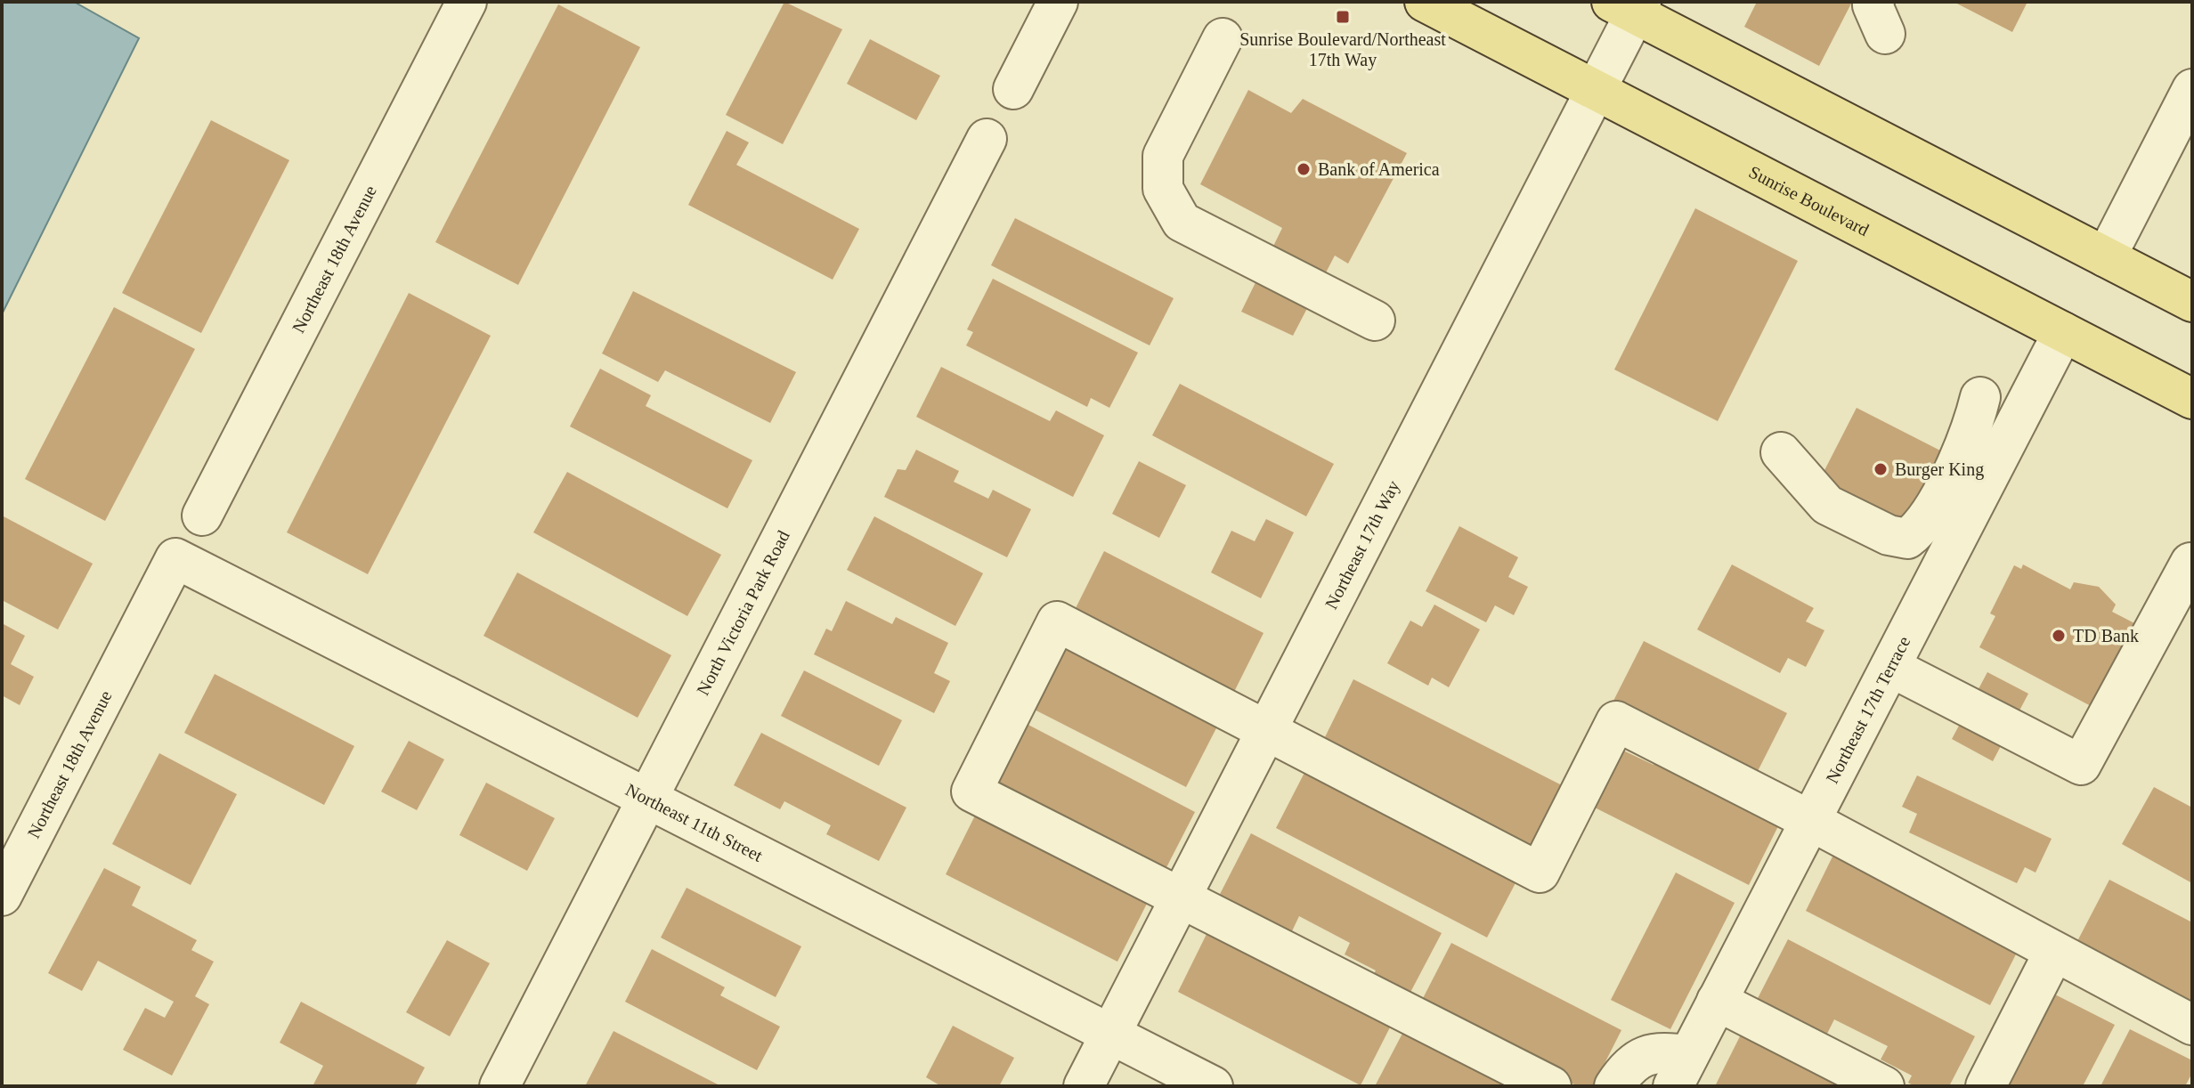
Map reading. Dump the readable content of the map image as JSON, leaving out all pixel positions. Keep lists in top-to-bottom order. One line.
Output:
{"streets":{"main road":["Sunrise Boulevard"],"street":["Northeast 18th Avenue","Northeast 17th Way","North Victoria Park Road","Northeast 17th Terrace","Northeast 11th Street"]},"crossings":[["Sunrise Boulevard","Northeast 17th Way"],["Sunrise Boulevard","Northeast 17th Terrace"],["Northeast 18th Avenue","Northeast 11th Street"],["Northeast 17th Way","Northeast 11th Street"],["North Victoria Park Road","Northeast 11th Street"]],"places":{"transit":["Sunrise Boulevard/Northeast 17th Way"],"other":["Bank of America","Burger King","TD Bank"]}}
